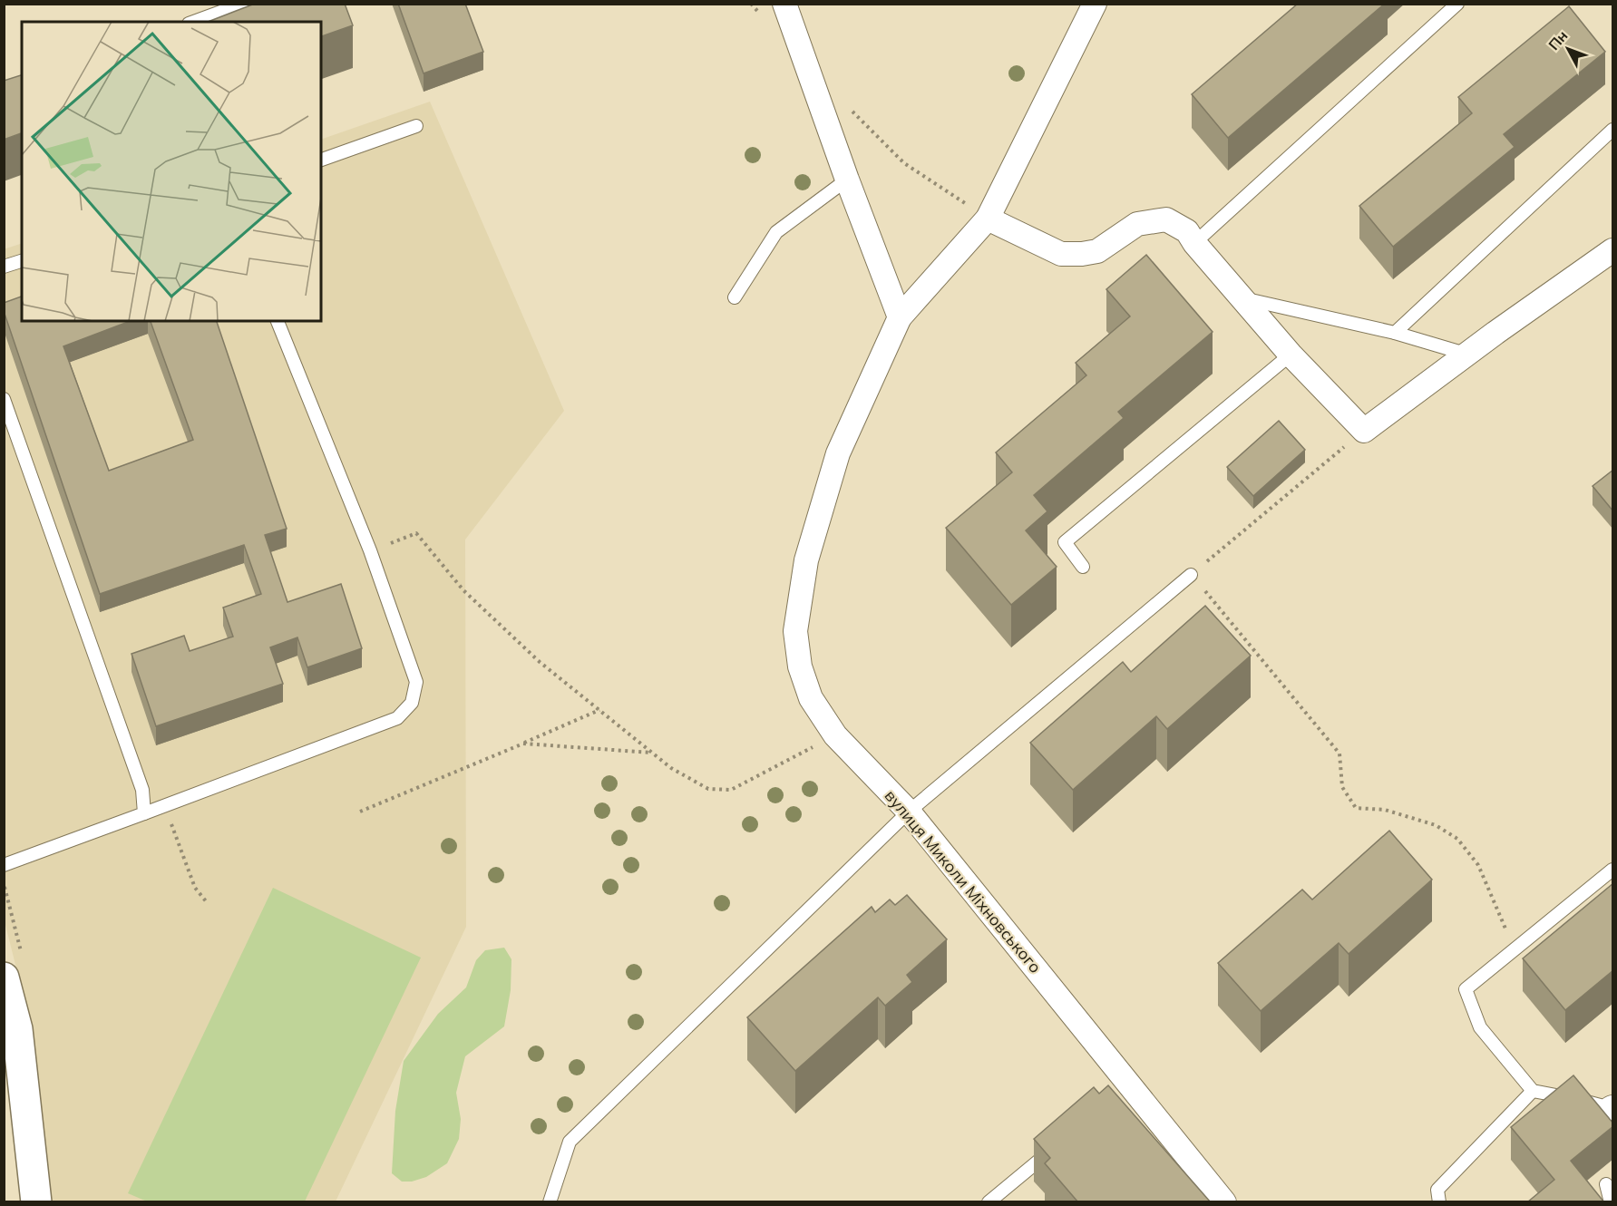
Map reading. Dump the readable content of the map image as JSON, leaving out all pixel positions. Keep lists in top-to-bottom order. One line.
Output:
{"streets":{"street":["вулиця Миколи Міхновського"]},"north":"top left"}
